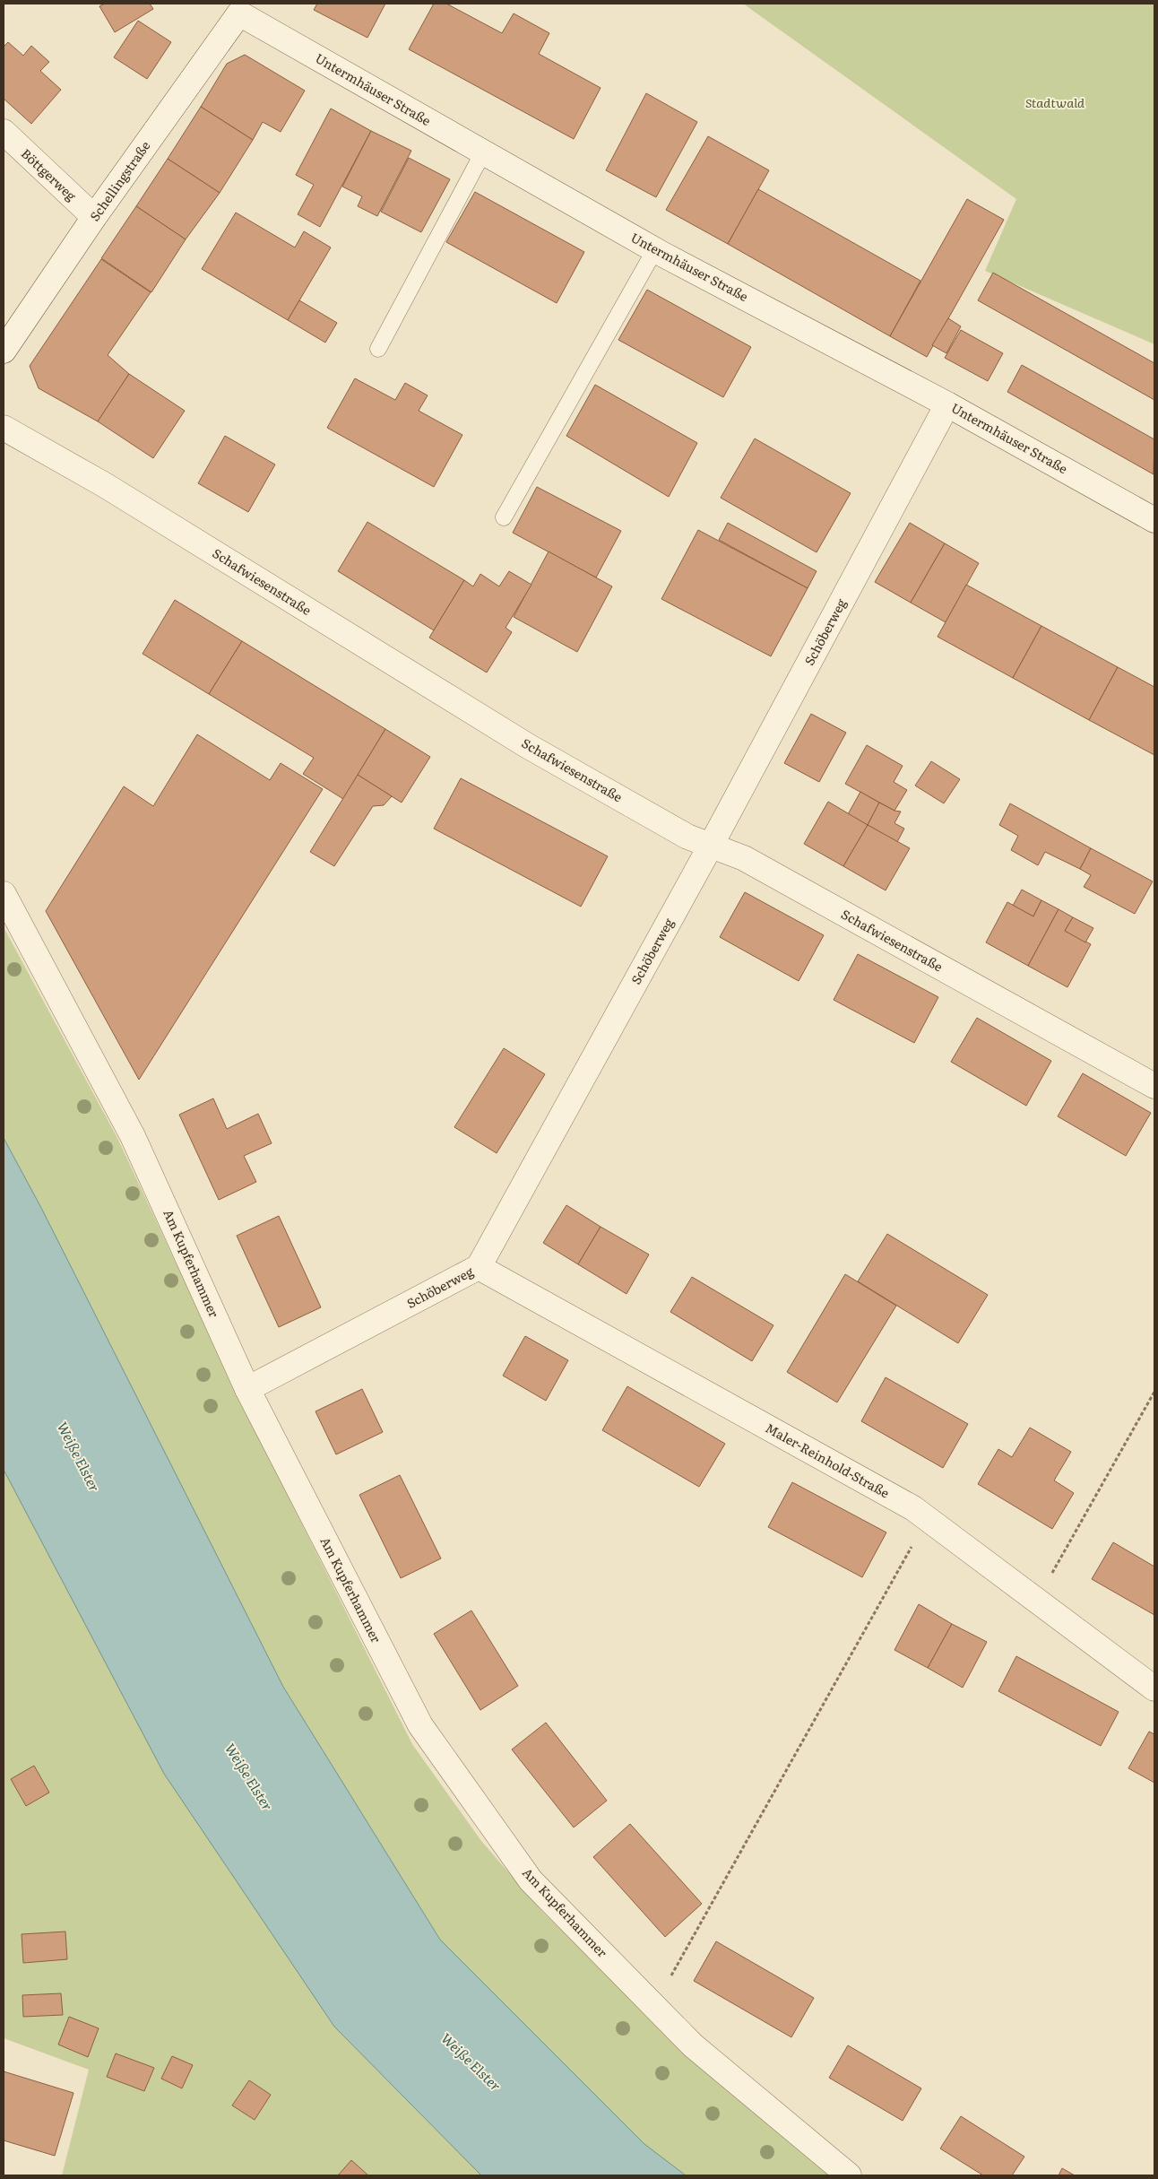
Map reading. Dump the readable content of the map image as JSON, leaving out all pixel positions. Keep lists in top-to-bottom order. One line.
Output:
{"streets":{"street":["Untermhäuser Straße","Böttgerweg","Schellingstraße","Schafwiesenstraße","Schöberweg","Am Kupferhammer","Maler-Reinhold-Straße"]},"crossings":[["Untermhäuser Straße","Schellingstraße"],["Untermhäuser Straße","Schöberweg"],["Böttgerweg","Schellingstraße"],["Schafwiesenstraße","Schöberweg"],["Schöberweg","Am Kupferhammer"],["Schöberweg","Maler-Reinhold-Straße"]],"water":["Weiße Elster"],"parks":["Stadtwald"]}
